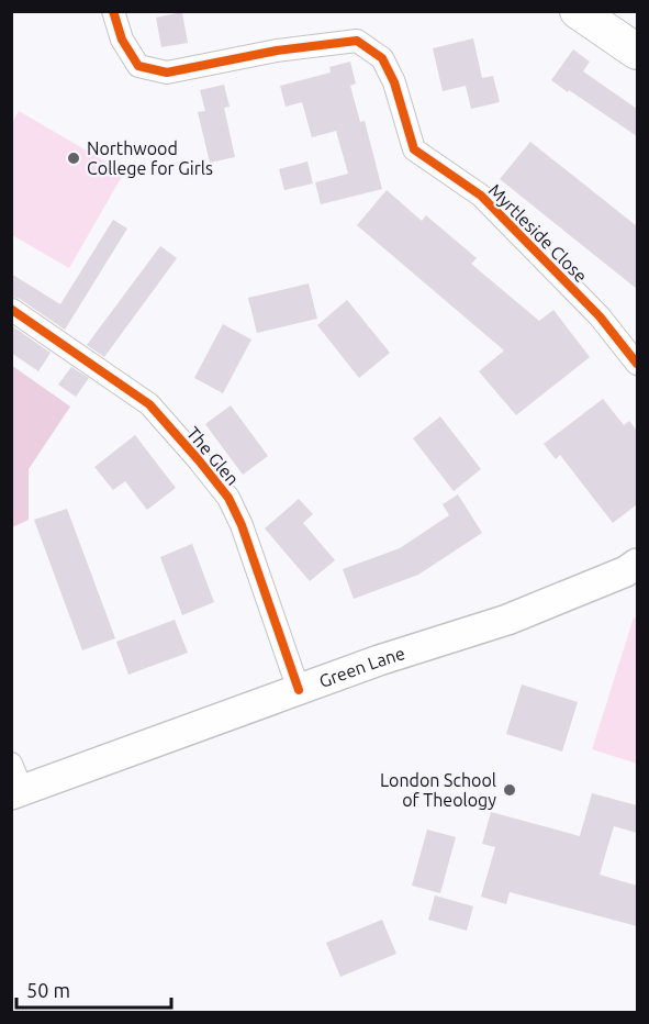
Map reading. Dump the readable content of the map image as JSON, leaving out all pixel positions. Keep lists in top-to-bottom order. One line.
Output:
{"streets":{"main road":["Green Lane"],"street":["Myrtleside Close","The Glen"]},"crossings":[["The Glen","Green Lane"]],"places":["Northwood College for Girls","London School of Theology"],"scale_bar":"50 m"}
